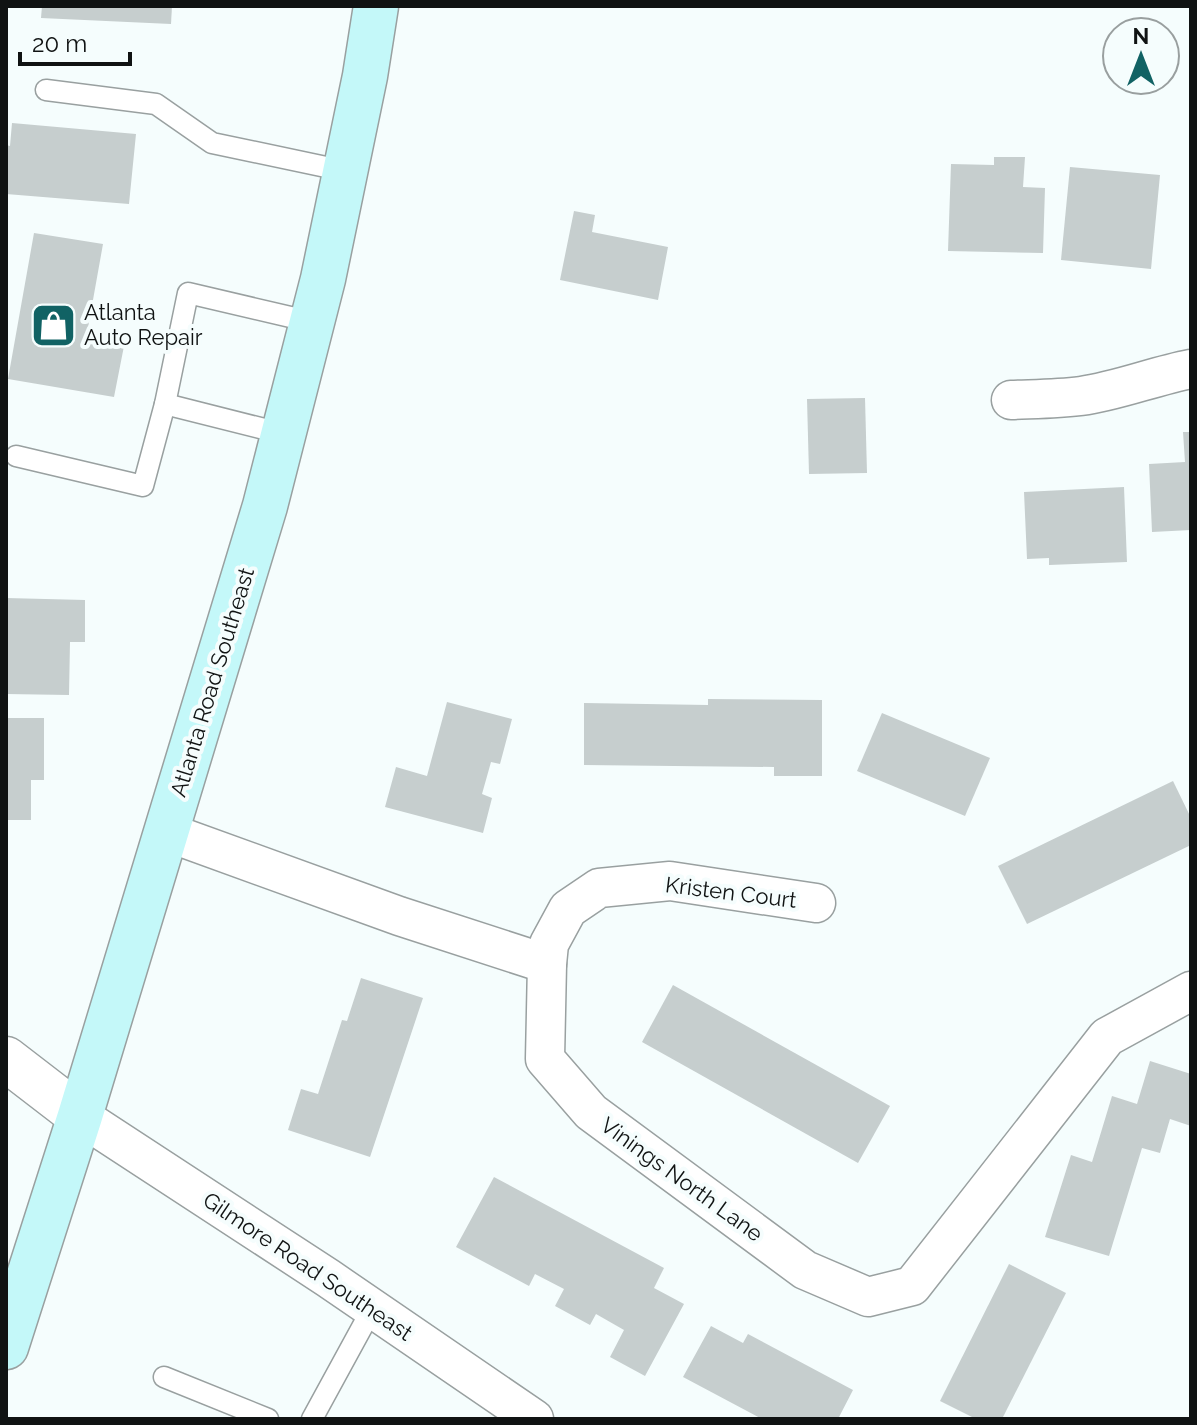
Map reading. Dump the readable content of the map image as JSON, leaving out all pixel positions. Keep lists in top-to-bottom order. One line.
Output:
{"streets":{"main road":["Atlanta Road Southeast"],"street":["Kristen Court","Vinings North Lane","Gilmore Road Southeast"]},"crossings":[["Atlanta Road Southeast","Gilmore Road Southeast"],["Kristen Court","Vinings North Lane"]],"places":{"shop":["Atlanta Auto Repair"]},"scale_bar":"20 m","north":"top"}
